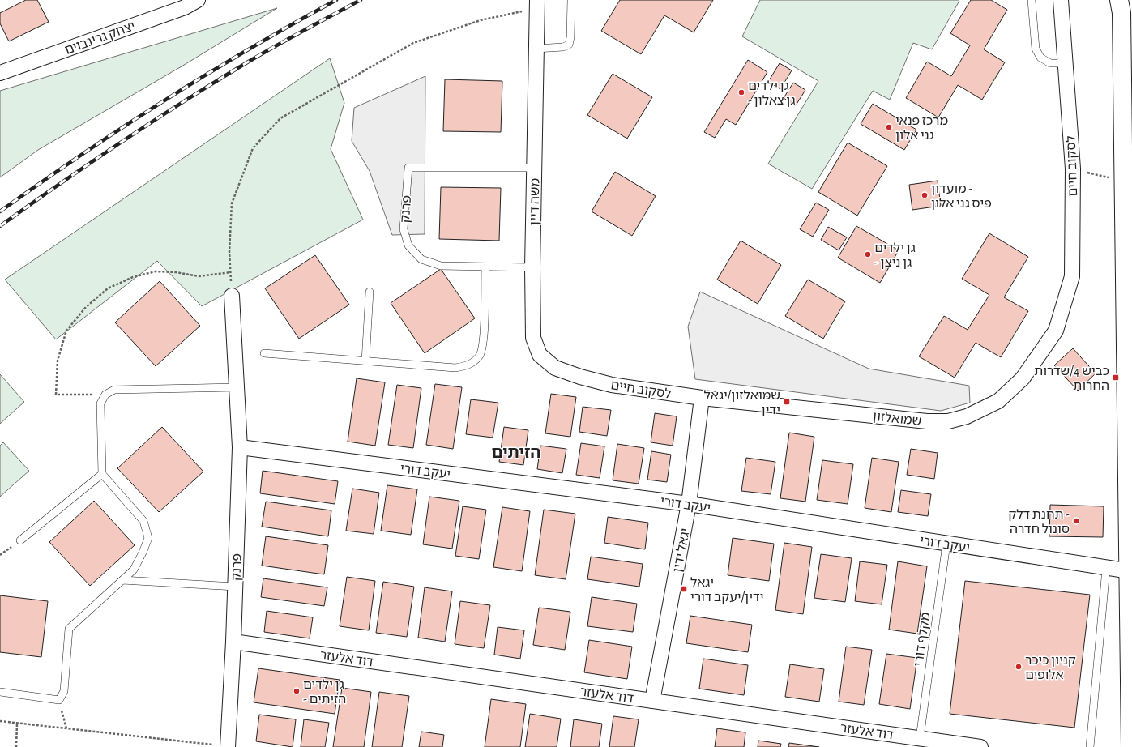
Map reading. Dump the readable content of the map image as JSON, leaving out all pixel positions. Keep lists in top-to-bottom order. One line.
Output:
{"streets":{"street":["יצחק גרינבוים","לסקוב חיים","משה דיין","פרנק","שמואלזון","יעקב דורי","יגאל ידין","דוד אלעזר"],"lane":["מקלף דורי"]},"crossings":[["לסקוב חיים","משה דיין"],["לסקוב חיים","שמואלזון"],["לסקוב חיים","יגאל ידין"],["משה דיין","פרנק"],["פרנק","יעקב דורי"],["פרנק","דוד אלעזר"],["שמואלזון","יגאל ידין"],["יעקב דורי","יגאל ידין"],["יעקב דורי","מקלף דורי"],["יגאל ידין","דוד אלעזר"],["מקלף דורי","דוד אלעזר"]],"districts":["הזיתים"],"places":{"other":["גן ילדים - גן צאלון","מרכז פנאי גני אלון","מועדון - פיס גני אלון","גן ילדים - גן ניצן","תחנת דלק - סונול חדרה","קניון כיכר אלופים","גן ילדים - הזיתים"],"transit":["כביש 4/שדרות החרות","שמואלזון/יגאל ידין","יגאל ידין/יעקב דורי"]}}
